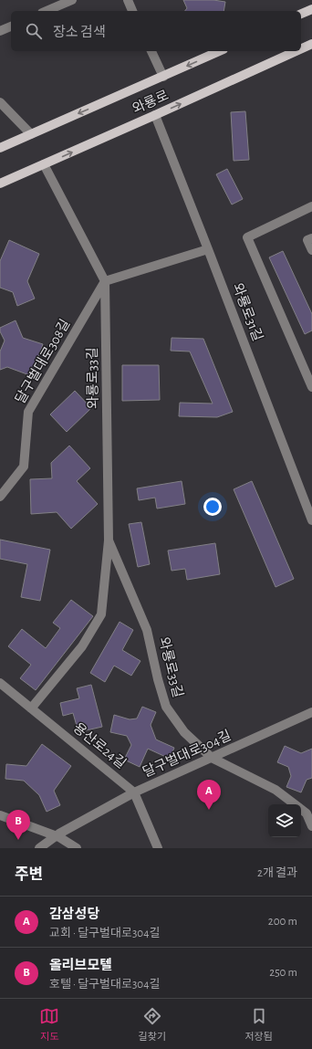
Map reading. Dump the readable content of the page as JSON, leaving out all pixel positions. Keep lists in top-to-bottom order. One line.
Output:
{"streets":{"main road":["와룡로"],"street":["와룡로31길","달구벌대로308길","와룡로33길","용산로24길","달구벌대로304길"]},"crossings":[["와룡로","와룡로31길"],["와룡로","와룡로33길"],["달구벌대로308길","와룡로33길"],["와룡로33길","용산로24길"],["와룡로33길","달구벌대로304길"],["용산로24길","달구벌대로304길"]],"page":{"search":"장소 검색","pins":["A","B"],"heading":["주변","2개 결과"],"list":[{"mark":"A","name":"감삼성당","note":"교회 · 달구벌대로304길","value":"200 m"},{"mark":"B","name":"올리브모텔","note":"호텔 · 달구벌대로304길","value":"250 m"}],"nav":["지도","길찾기","저장됨"]}}
